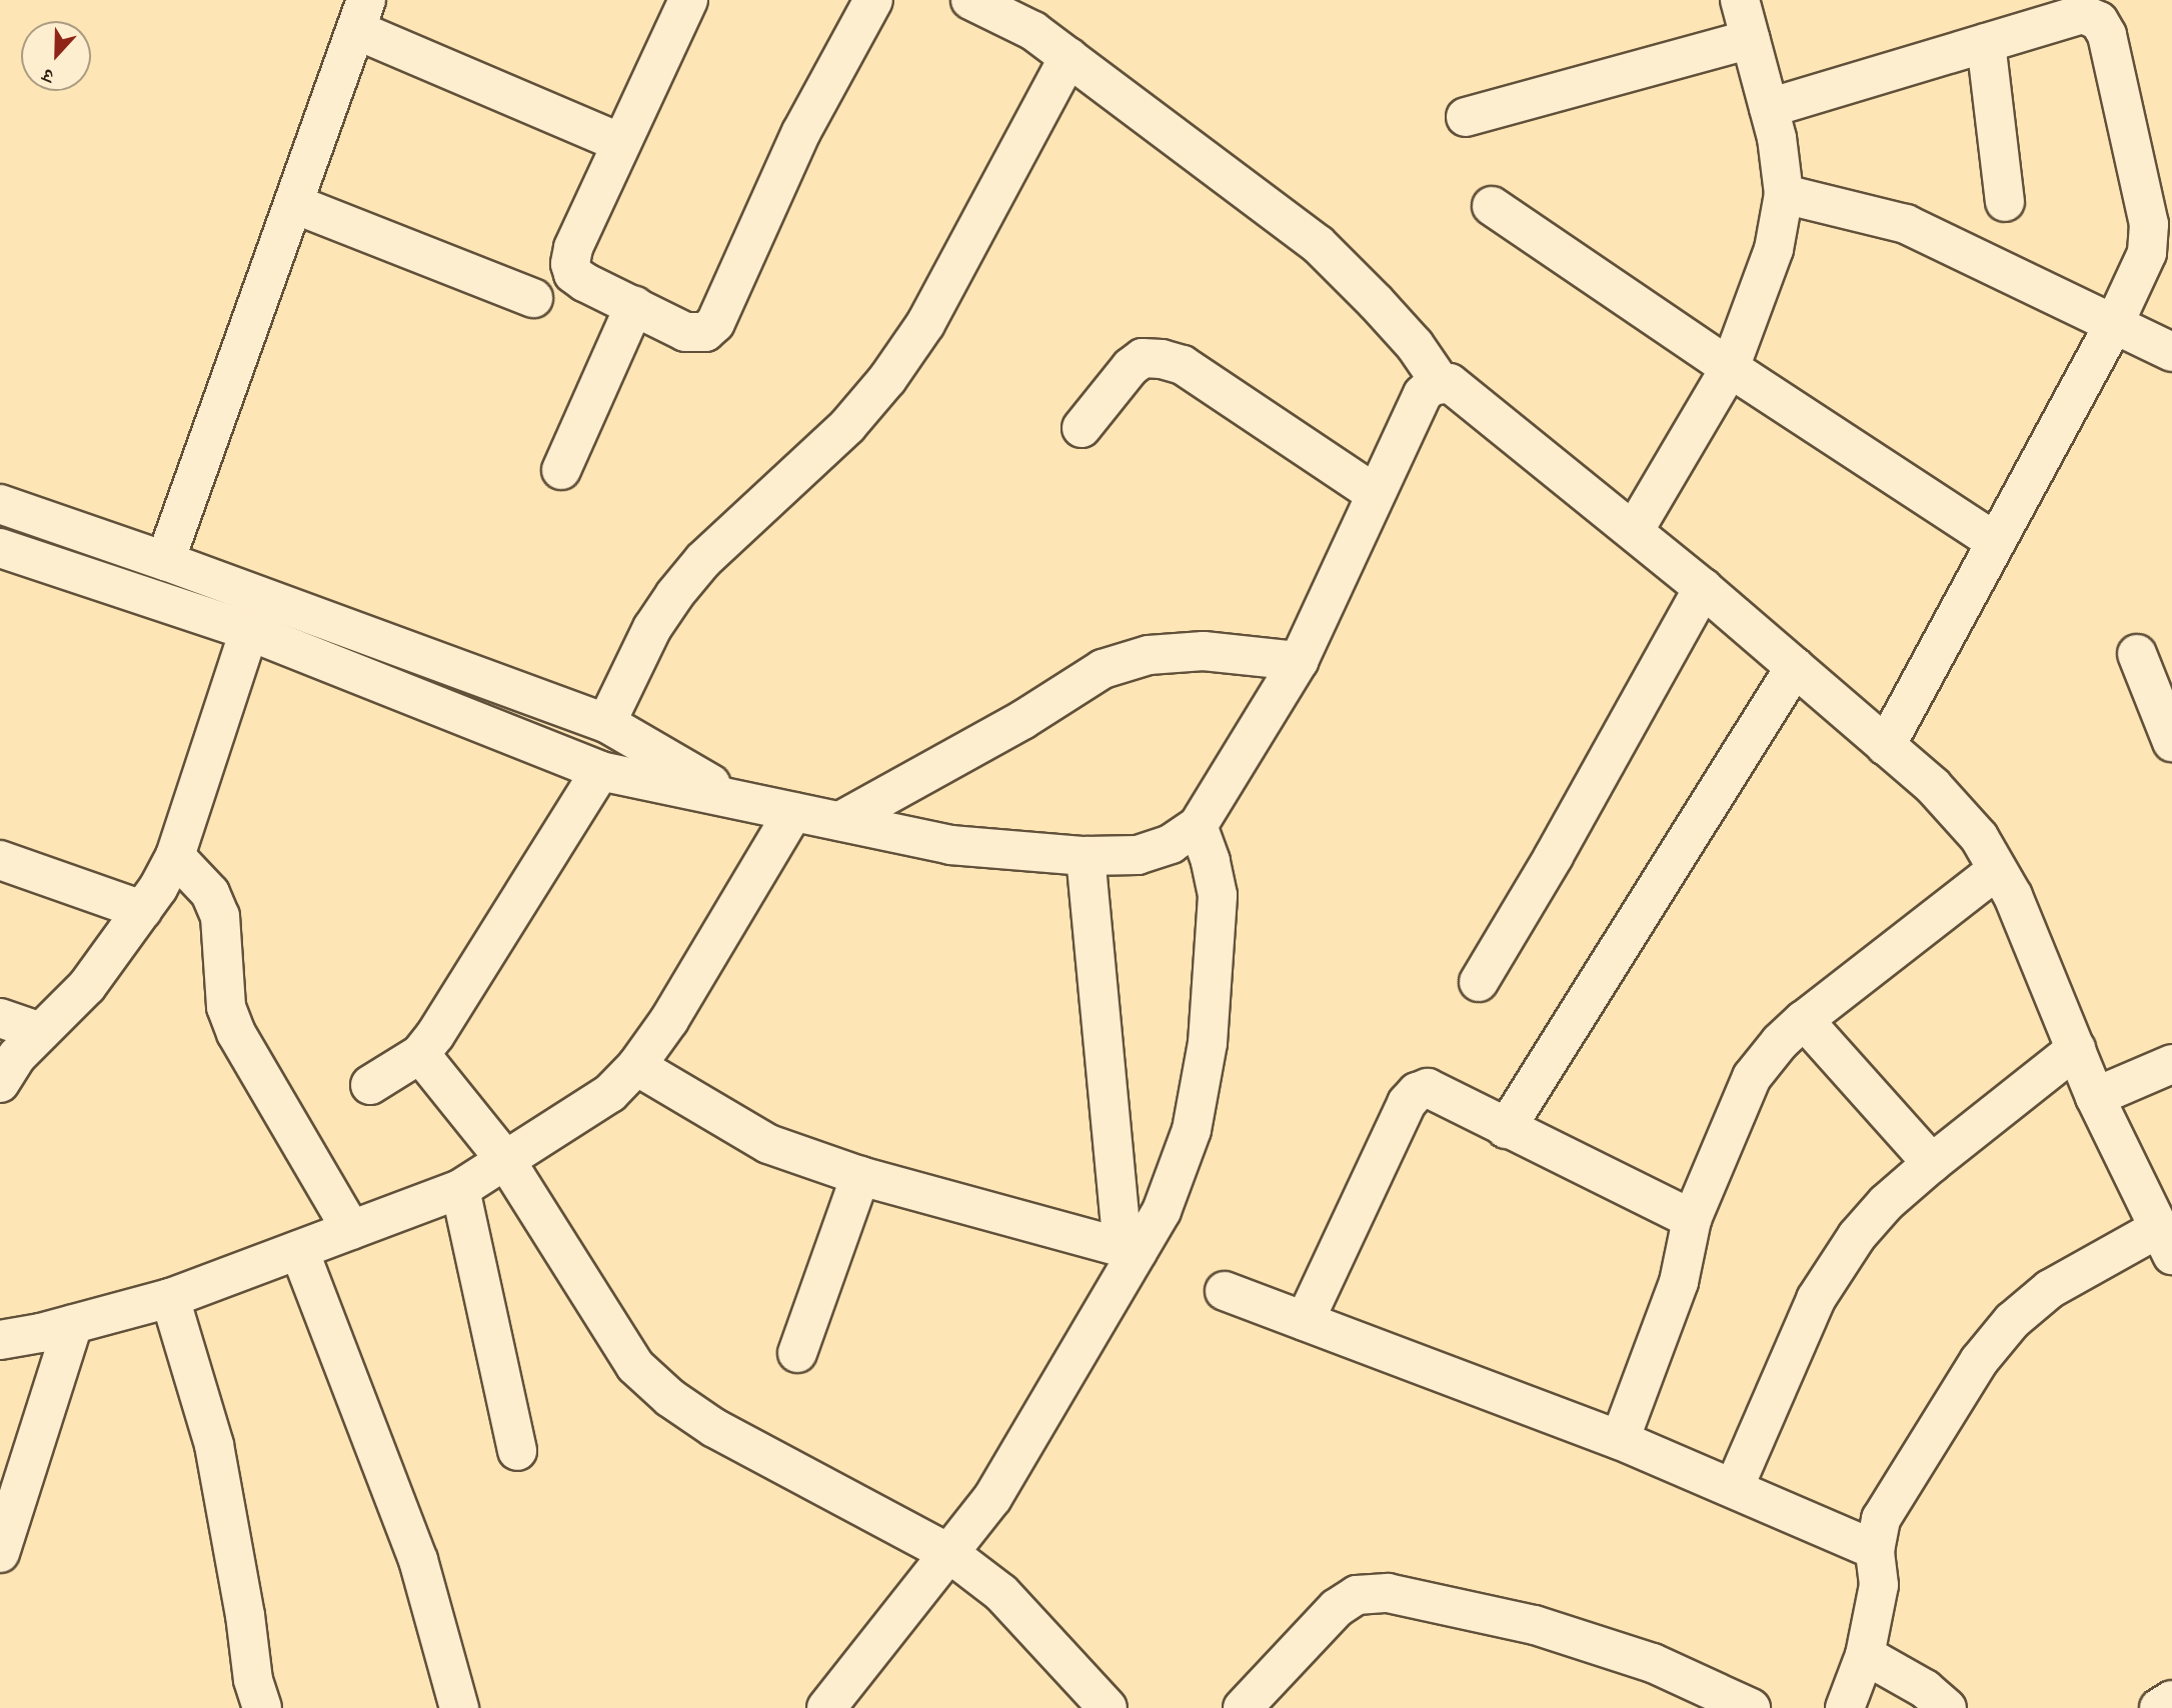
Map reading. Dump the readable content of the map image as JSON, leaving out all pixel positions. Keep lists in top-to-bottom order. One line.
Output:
{"north":"bottom"}
